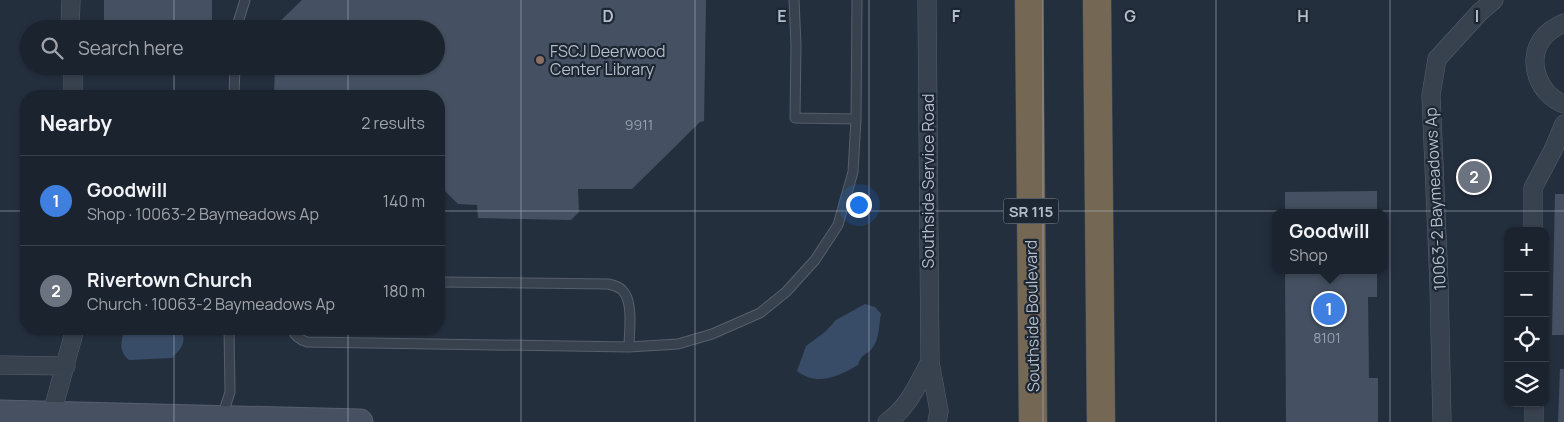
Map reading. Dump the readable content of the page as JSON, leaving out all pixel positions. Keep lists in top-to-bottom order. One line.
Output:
{"streets":{"highway":["SR 115","Southside Boulevard"],"street":["Southside Service Road","10063-2 Baymeadows Ap"]},"places":["FSCJ Deerwood Center Library"],"house_numbers":["9911","8101"],"page":{"search":"Search here","heading":["Nearby","2 results"],"list":[{"mark":"1","name":"Goodwill","note":"Shop · 10063-2 Baymeadows Ap","value":"140 m"},{"mark":"2","name":"Rivertown Church","note":"Church · 10063-2 Baymeadows Ap","value":"180 m"}],"pins":["2","1"],"popup":["Goodwill","Shop"],"map_buttons":["+","−"]},"grid":{"columns":["D","E","F","G","H","I"]}}
